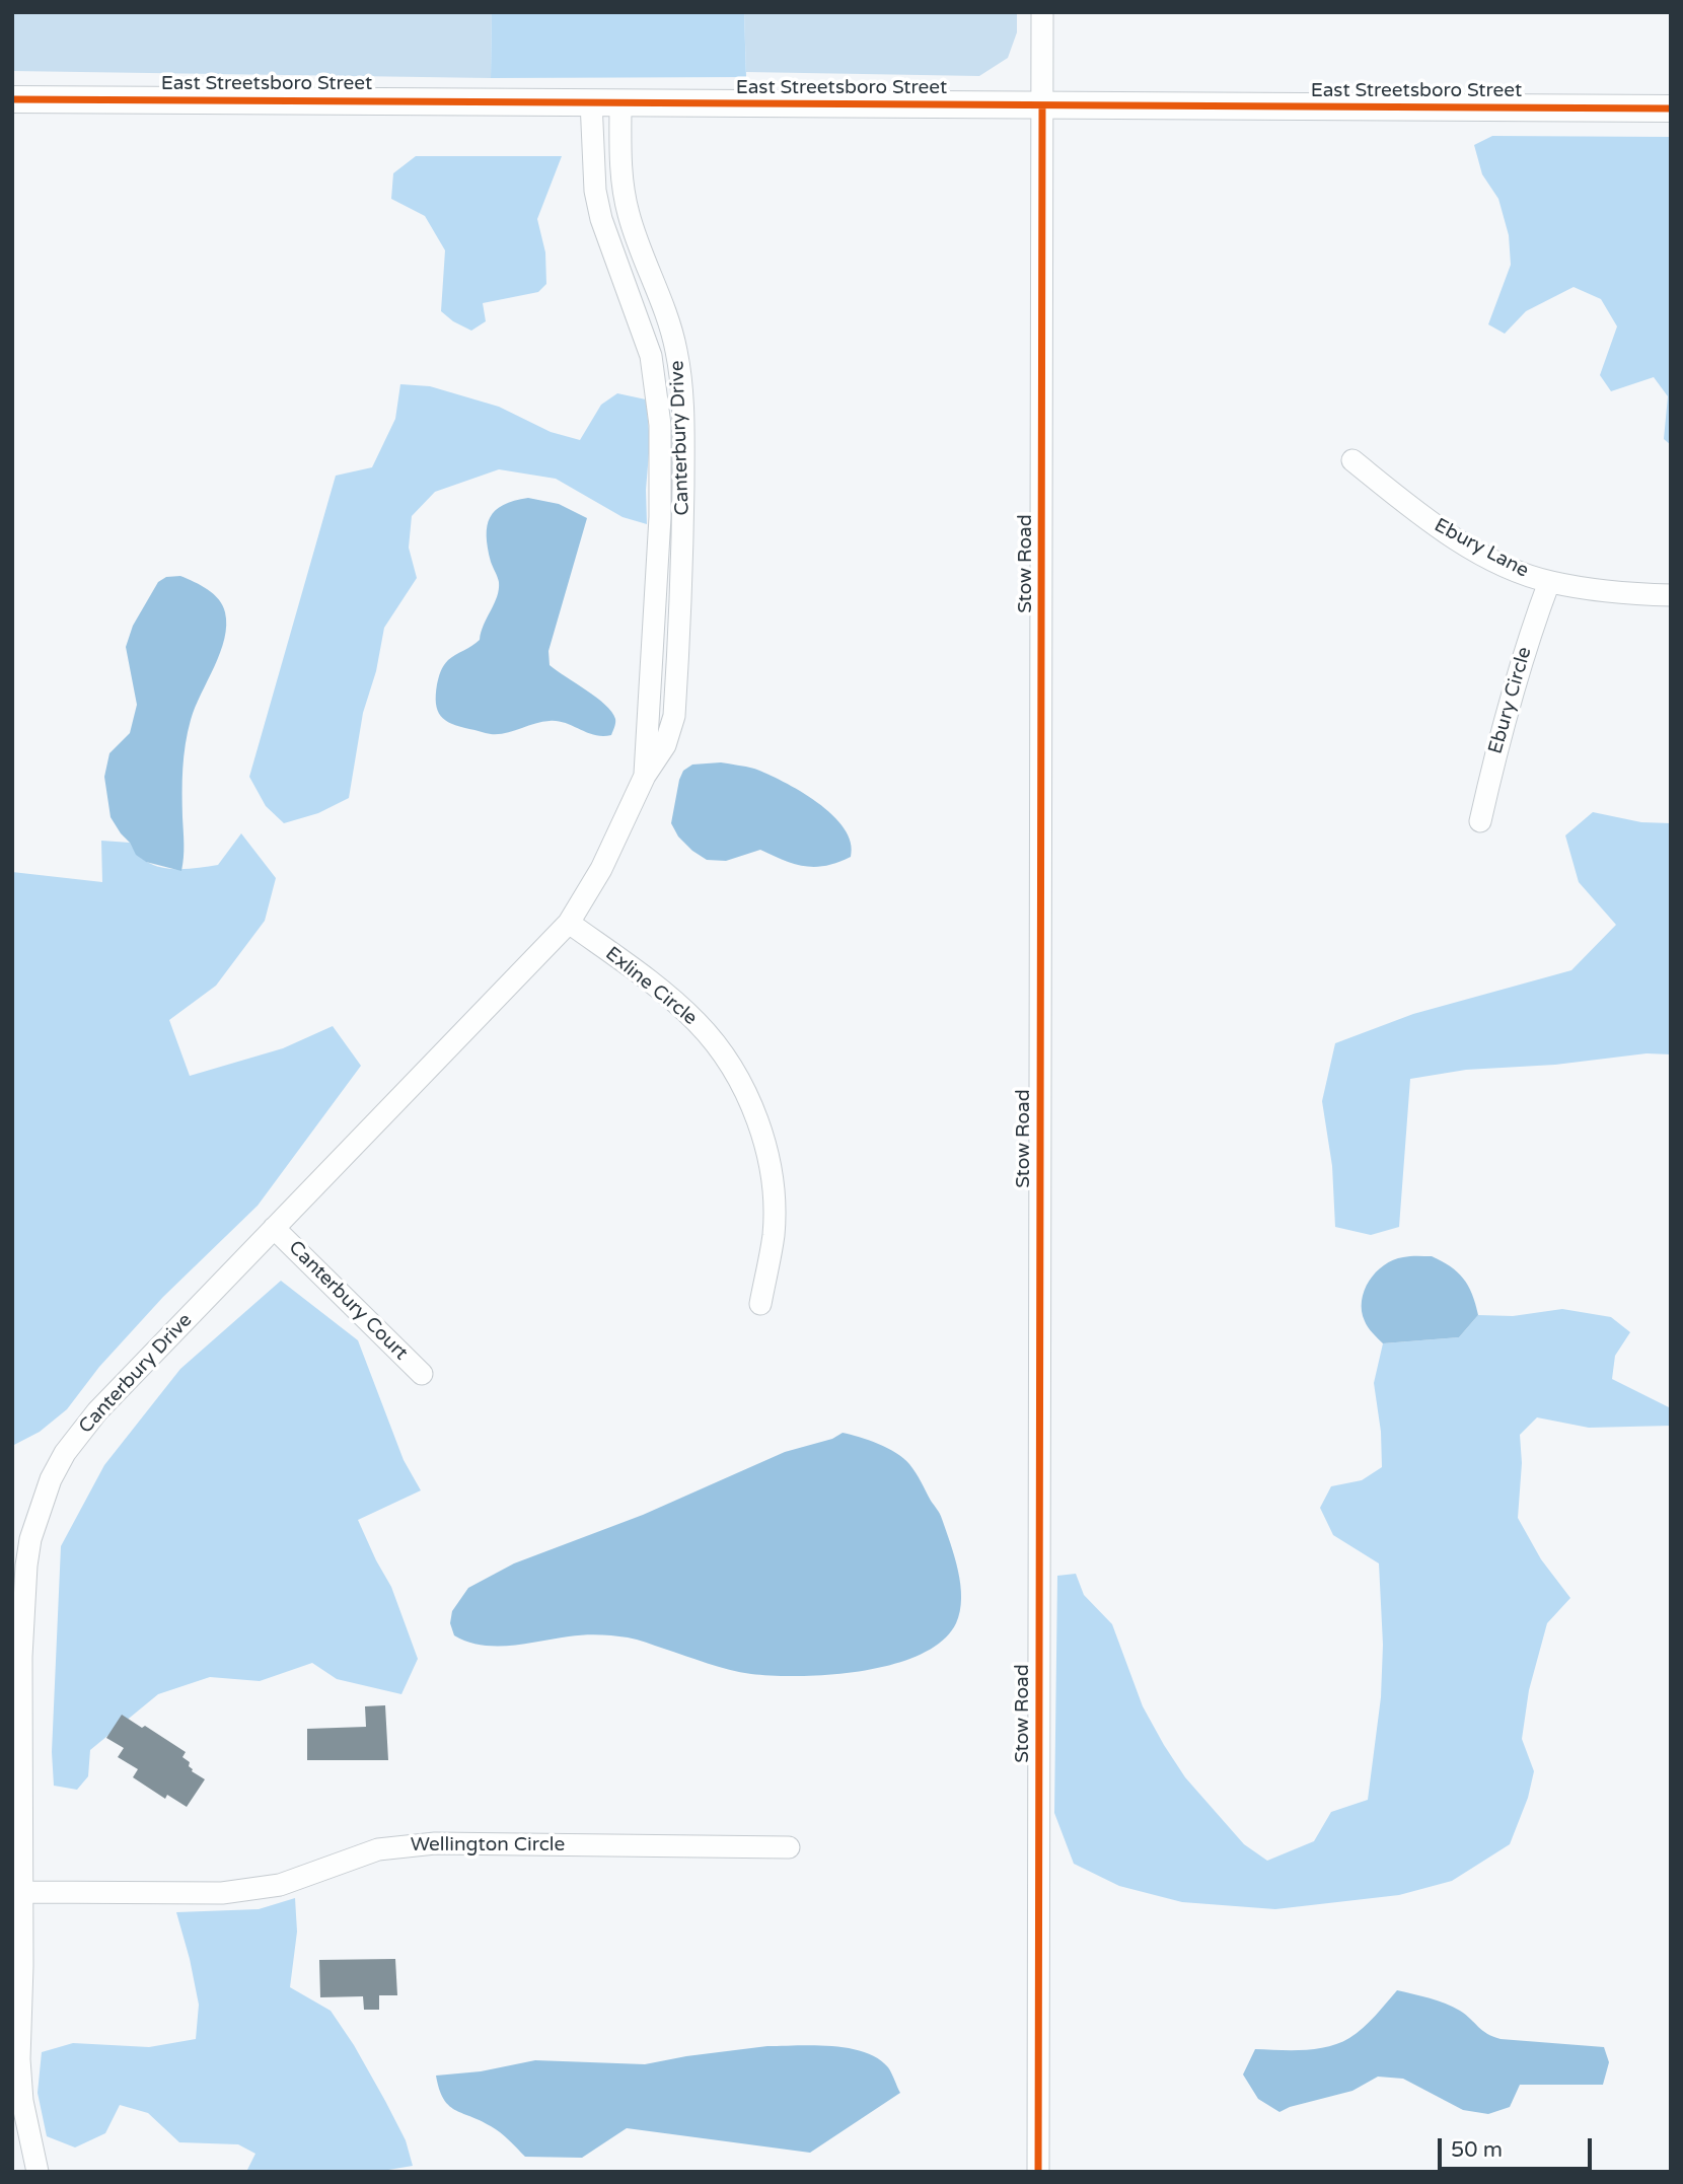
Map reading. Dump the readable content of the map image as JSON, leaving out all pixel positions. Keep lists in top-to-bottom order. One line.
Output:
{"streets":{"main road":["East Streetsboro Street"],"street":["Canterbury Drive","Ebury Lane","Stow Road","Ebury Circle","Exline Circle","Canterbury Court","Wellington Circle"]},"crossings":[["East Streetsboro Street","Canterbury Drive"],["East Streetsboro Street","Stow Road"],["Canterbury Drive","Exline Circle"],["Canterbury Drive","Canterbury Court"],["Canterbury Drive","Wellington Circle"],["Ebury Lane","Ebury Circle"]],"scale_bar":"50 m"}
